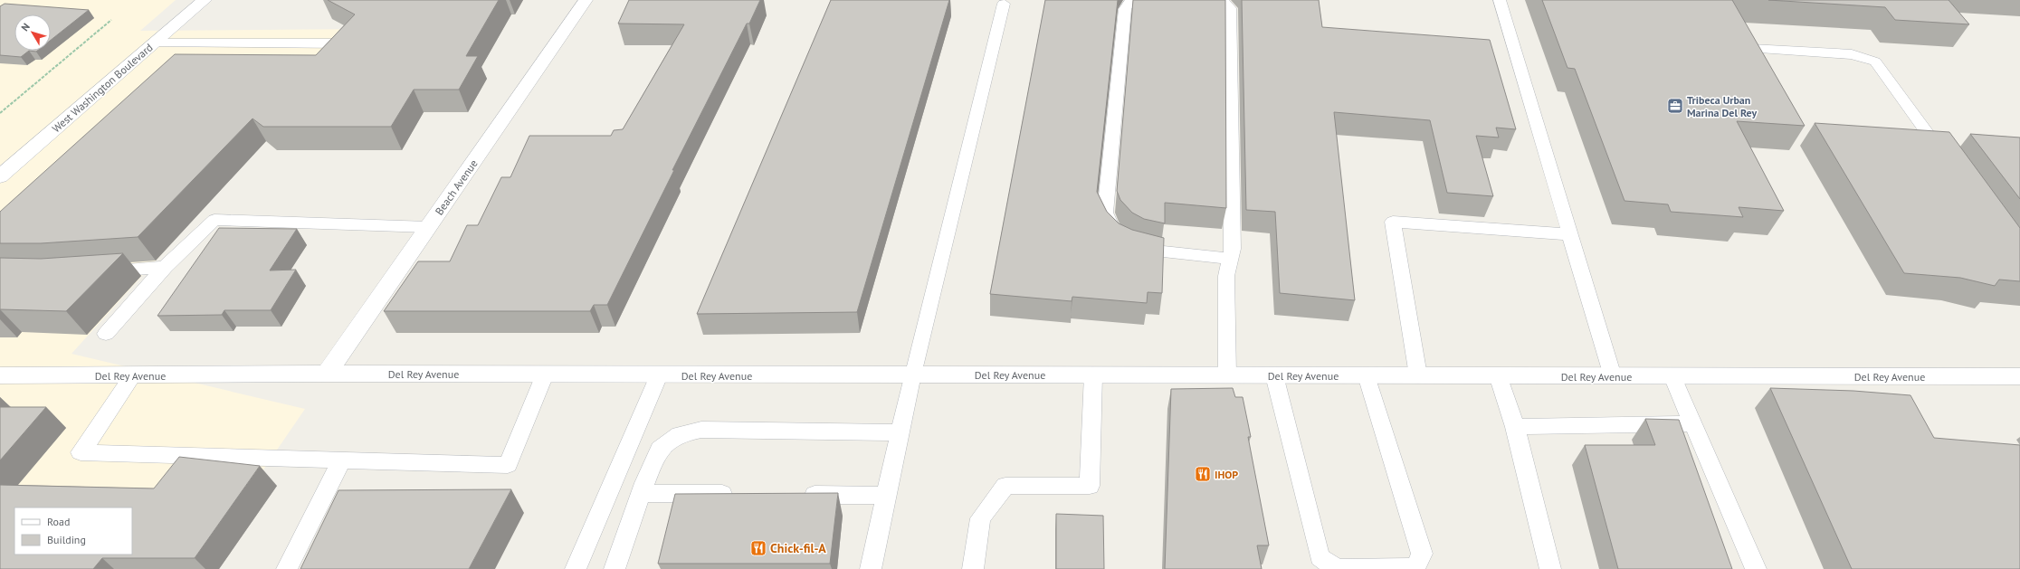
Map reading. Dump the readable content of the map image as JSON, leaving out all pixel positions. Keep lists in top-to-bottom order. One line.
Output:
{"streets":{"street":["West Washington Boulevard","Beach Avenue","Del Rey Avenue"]},"crossings":[["Beach Avenue","Del Rey Avenue"]],"places":{"office":["Tribeca Urban Marina Del Rey"],"restaurant":["IHOP","Chick-fil-A"]},"legend":["Road","Building"],"north":"top left"}
